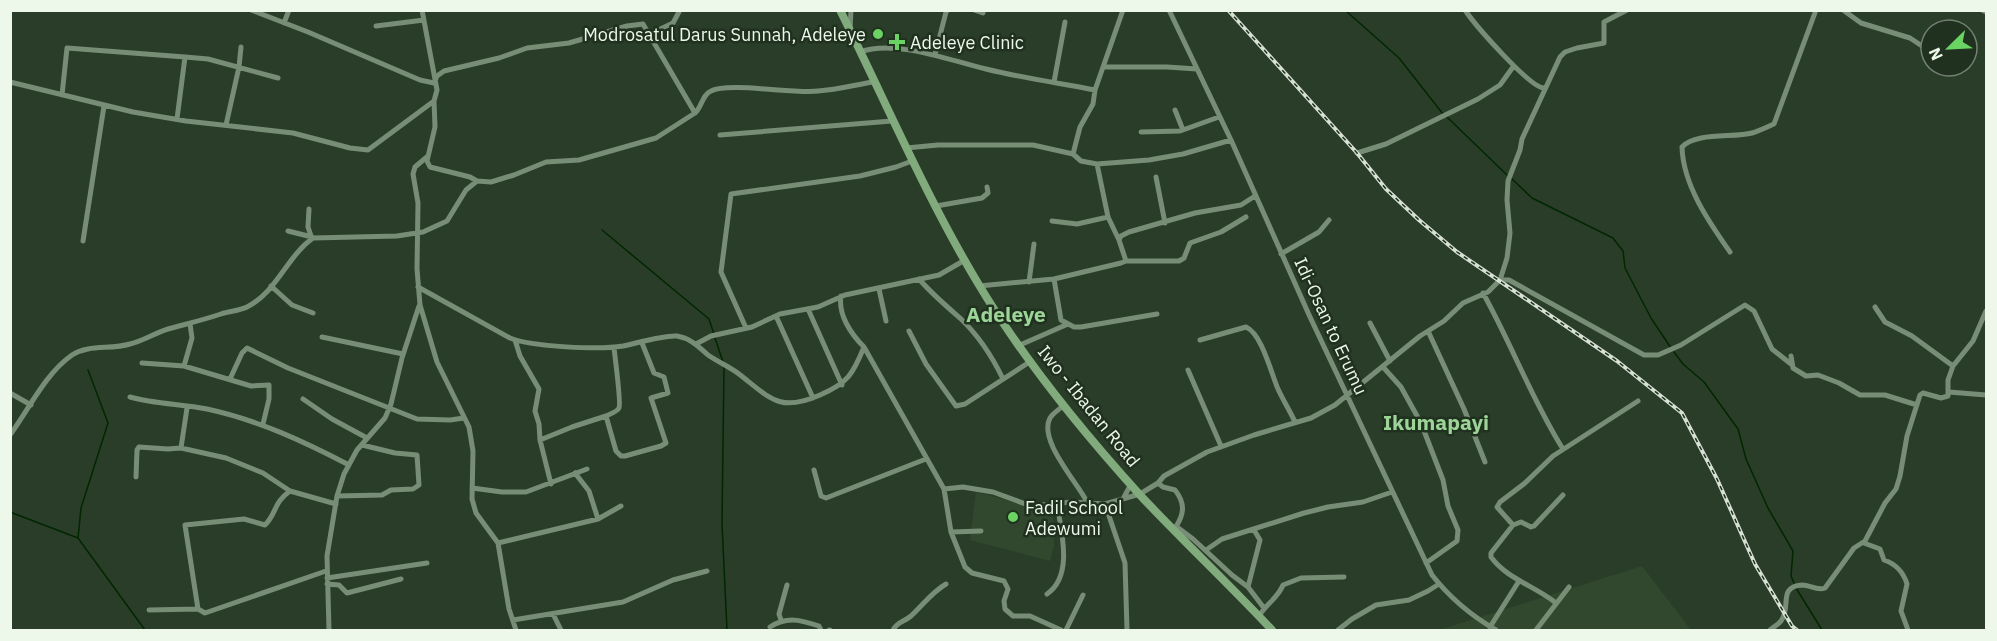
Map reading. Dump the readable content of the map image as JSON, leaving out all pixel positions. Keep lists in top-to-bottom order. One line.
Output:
{"streets":{"main road":["Iwo - Ibadan Road"],"street":["Idi-Osan to Erumu"]},"districts":["Adeleye","Ikumapayi"],"places":{"other":["Modrosatul Darus Sunnah, Adeleye","Fadil School Adewumi"],"health":["Adeleye Clinic"]},"north":"bottom left"}
